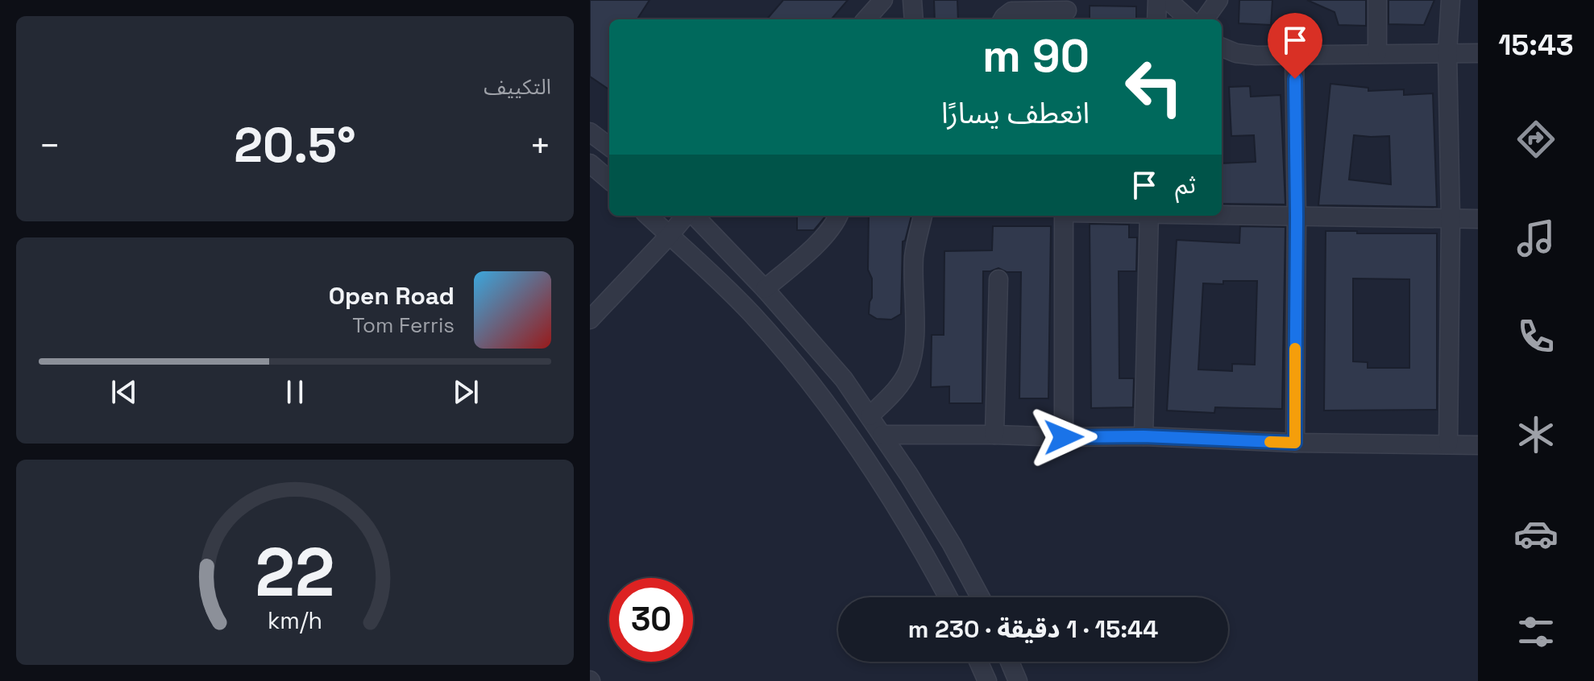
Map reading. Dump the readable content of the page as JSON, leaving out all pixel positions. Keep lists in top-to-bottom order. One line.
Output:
{"page":{"tabs":"15:43","tile":"التكييف","turn":["90 m","انعطف يسارًا"],"heat":["−","20.5°","+"],"then":"ثم","song":["Open Road","Tom Ferris"],"limit":"30","trip":"15:44 · 1 دقيقة · 230 m","gauge":["22","km/h"]}}
